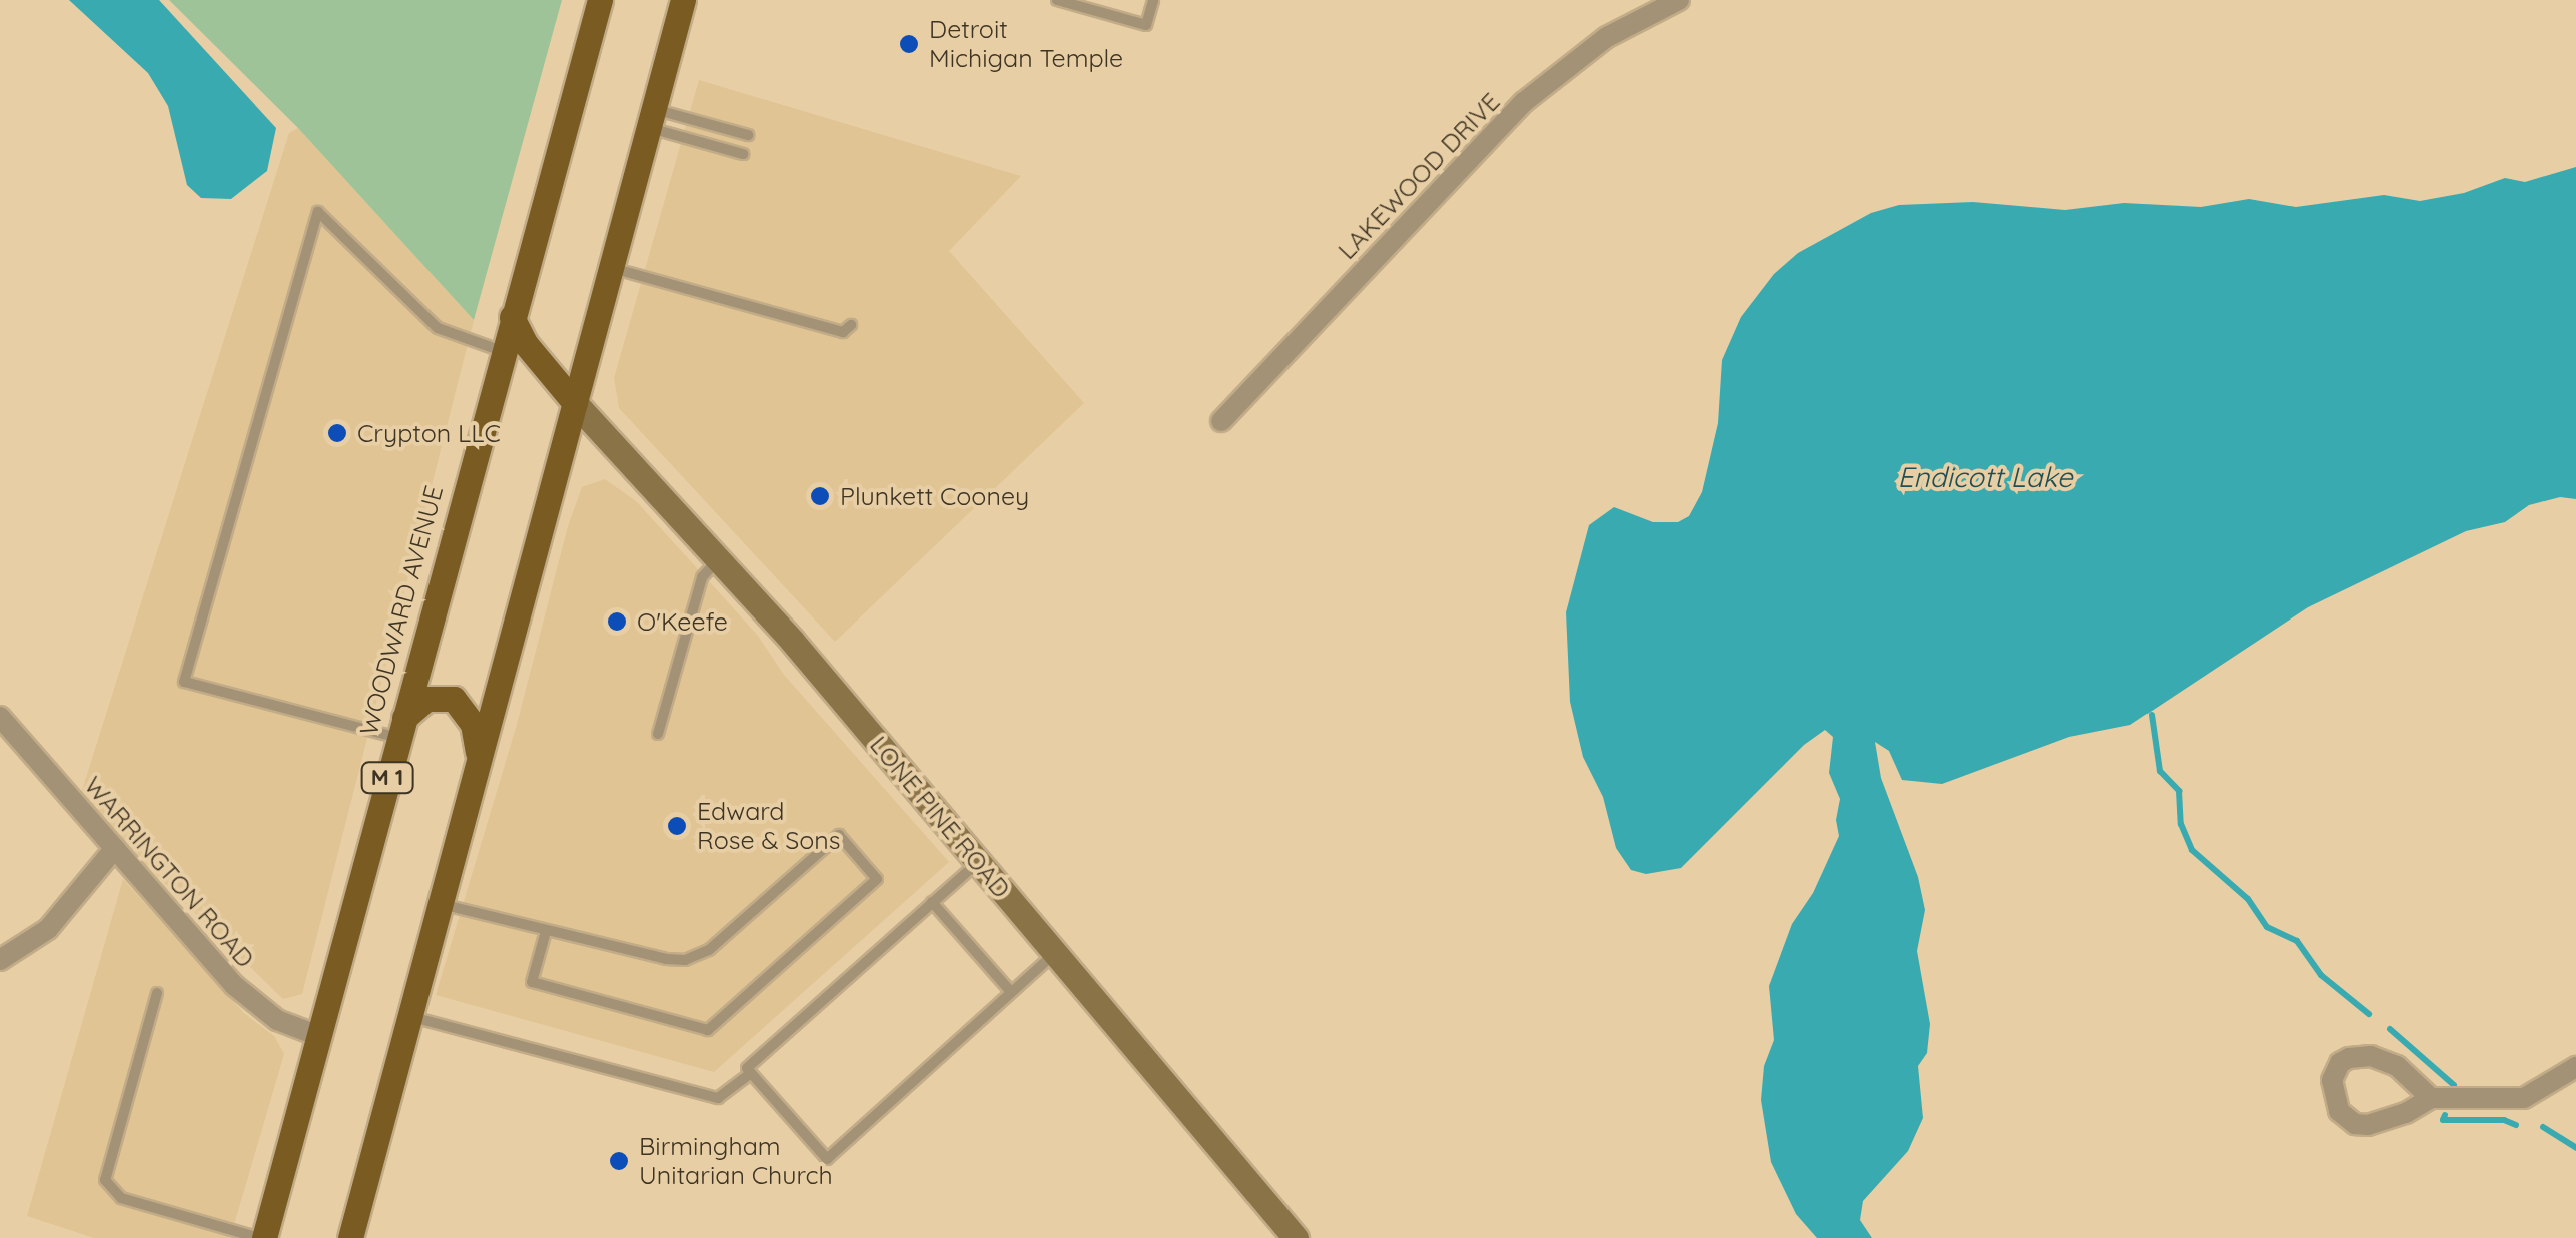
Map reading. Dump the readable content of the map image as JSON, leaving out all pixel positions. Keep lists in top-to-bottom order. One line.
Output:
{"streets":{"main road":["WOODWARD AVENUE","M 1"],"street":["LAKEWOOD DRIVE","LONE PINE ROAD","WARRINGTON ROAD"]},"crossings":[["WOODWARD AVENUE","WARRINGTON ROAD"]],"water":["Endicott Lake"],"places":["Detroit Michigan Temple","Crypton LLC","Plunkett Cooney","O'Keefe","Edward Rose & Sons","Birmingham Unitarian Church"]}
